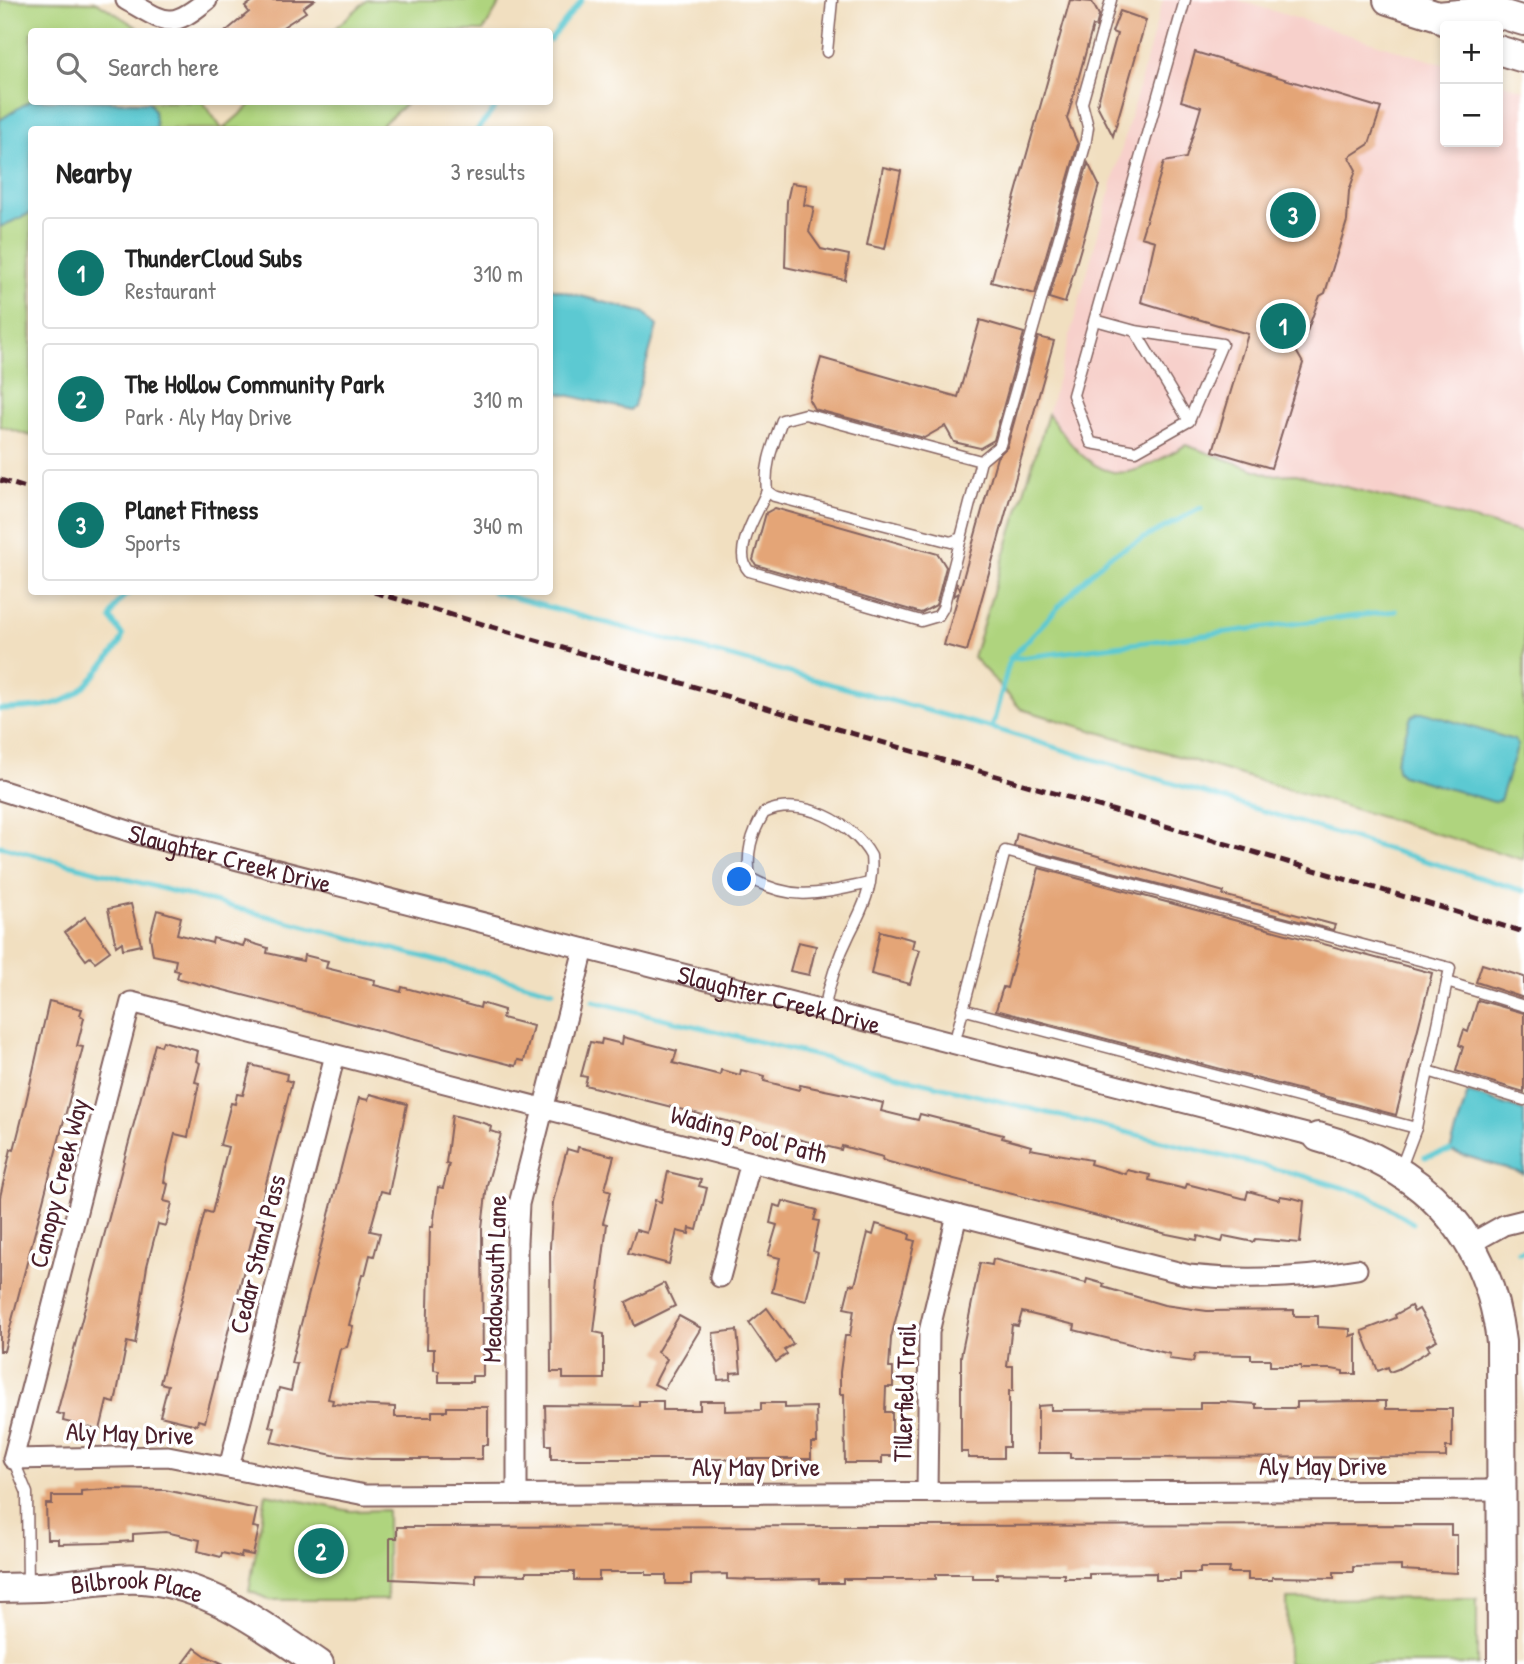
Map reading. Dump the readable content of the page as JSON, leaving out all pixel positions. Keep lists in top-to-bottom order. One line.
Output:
{"streets":{"street":["Slaughter Creek Drive","Wading Pool Path","Canopy Creek Way","Cedar Stand Pass","Meadowsouth Lane","Tillerfield Trail","Aly May Drive","Bilbrook Place"]},"crossings":[["Slaughter Creek Drive","Meadowsouth Lane"],["Slaughter Creek Drive","Aly May Drive"],["Wading Pool Path","Canopy Creek Way"],["Wading Pool Path","Cedar Stand Pass"],["Wading Pool Path","Meadowsouth Lane"],["Wading Pool Path","Tillerfield Trail"],["Canopy Creek Way","Aly May Drive"],["Cedar Stand Pass","Aly May Drive"],["Meadowsouth Lane","Aly May Drive"],["Tillerfield Trail","Aly May Drive"]],"page":{"map_buttons":["+","−"],"search":"Search here","heading":["Nearby","3 results"],"pins":["3","1","2"],"list":[{"mark":"1","name":"ThunderCloud Subs","note":"Restaurant","value":"310 m"},{"mark":"2","name":"The Hollow Community Park","note":"Park · Aly May Drive","value":"310 m"},{"mark":"3","name":"Planet Fitness","note":"Sports","value":"340 m"}]}}
